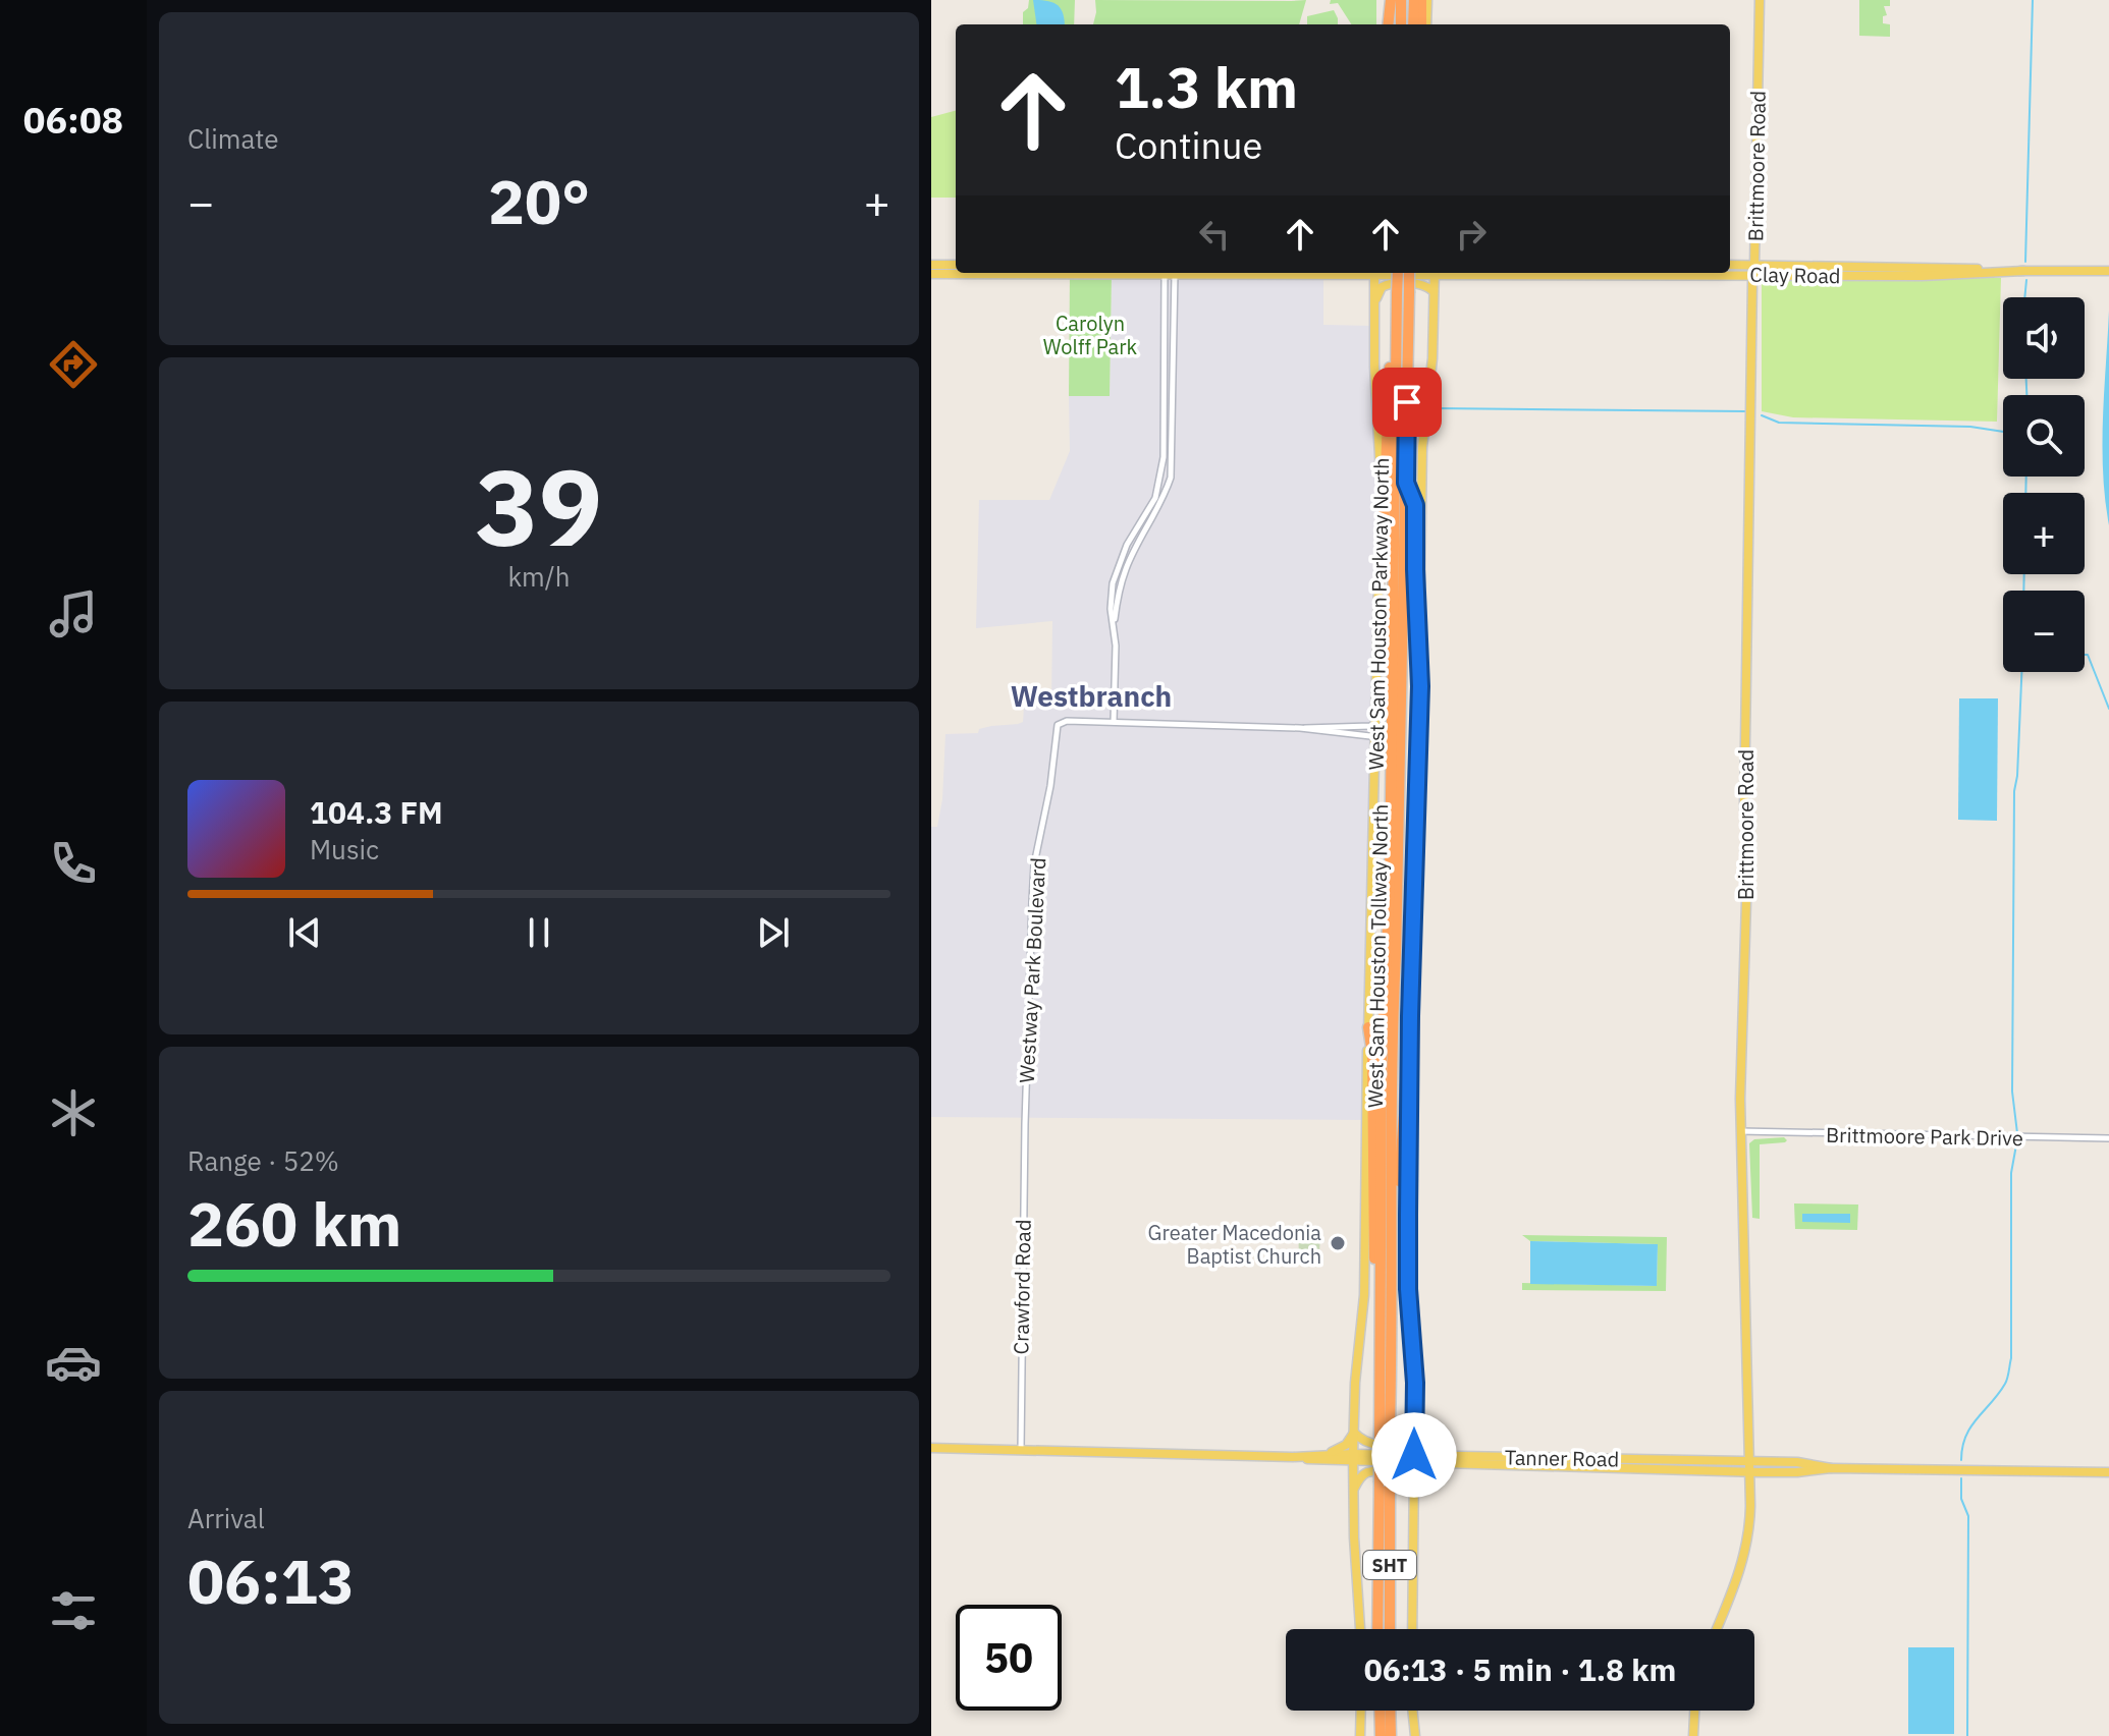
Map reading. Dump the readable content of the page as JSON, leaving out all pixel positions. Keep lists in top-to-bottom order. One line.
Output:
{"streets":{"highway":["West Sam Houston Tollway North","SHT"],"main road":["Brittmoore Road","Clay Road","West Sam Houston Parkway North","Tanner Road"],"street":["Westway Park Boulevard","Brittmoore Park Drive","Crawford Road"]},"crossings":[["Brittmoore Road","Clay Road"],["Brittmoore Road","Brittmoore Park Drive"],["Brittmoore Road","Tanner Road"],["West Sam Houston Parkway North","Tanner Road"],["Westway Park Boulevard","Crawford Road"],["Crawford Road","Tanner Road"]],"districts":["Westbranch"],"parks":["Carolyn Wolff Park"],"places":["Greater Macedonia Baptist Church"],"page":{"tabs":"06:08","tile":["Climate",["39","km/h"],["Range · 52%","260 km"],["Arrival","06:13"]],"turn":["1.3 km","Continue"],"heat":["−","20°","+"],"map_buttons":["+","−"],"song":["104.3 FM","Music"],"limit":"50","trip":"06:13 · 5 min · 1.8 km"}}
